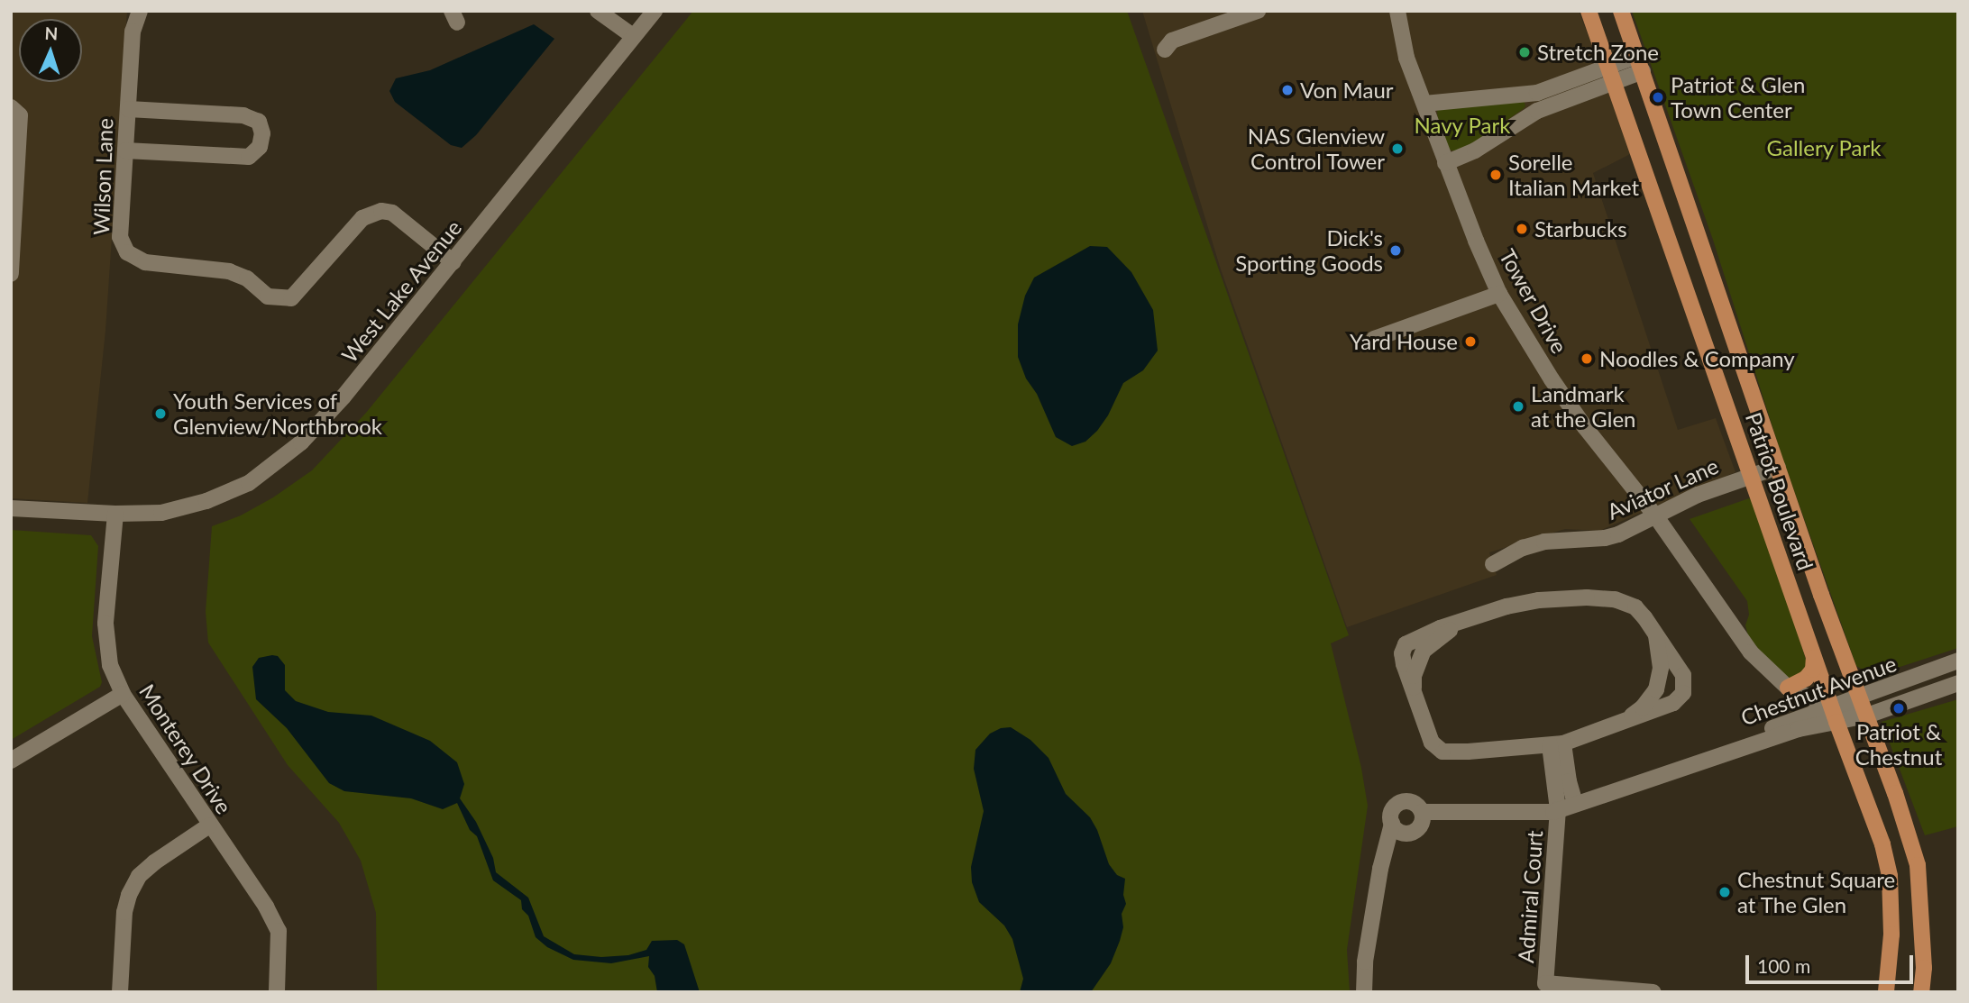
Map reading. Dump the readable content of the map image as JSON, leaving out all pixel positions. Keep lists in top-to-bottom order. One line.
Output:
{"streets":{"main road":["Patriot Boulevard"],"street":["Wilson Lane","West Lake Avenue","Tower Drive","Aviator Lane","Chestnut Avenue","Monterey Drive","Admiral Court"]},"crossings":[["Wilson Lane","West Lake Avenue"],["West Lake Avenue","Monterey Drive"],["Tower Drive","Aviator Lane"],["Tower Drive","Patriot Boulevard"],["Tower Drive","Chestnut Avenue"],["Aviator Lane","Patriot Boulevard"],["Patriot Boulevard","Chestnut Avenue"],["Chestnut Avenue","Admiral Court"]],"parks":["Navy Park","Gallery Park"],"places":["Stretch Zone","Von Maur","Patriot & Glen Town Center","NAS Glenview Control Tower","Sorelle Italian Market","Starbucks","Dick's Sporting Goods","Yard House","Noodles & Company","Landmark at the Glen","Youth Services of Glenview/Northbrook","Patriot & Chestnut","Chestnut Square at The Glen"],"scale_bar":"100 m","north":"top"}
